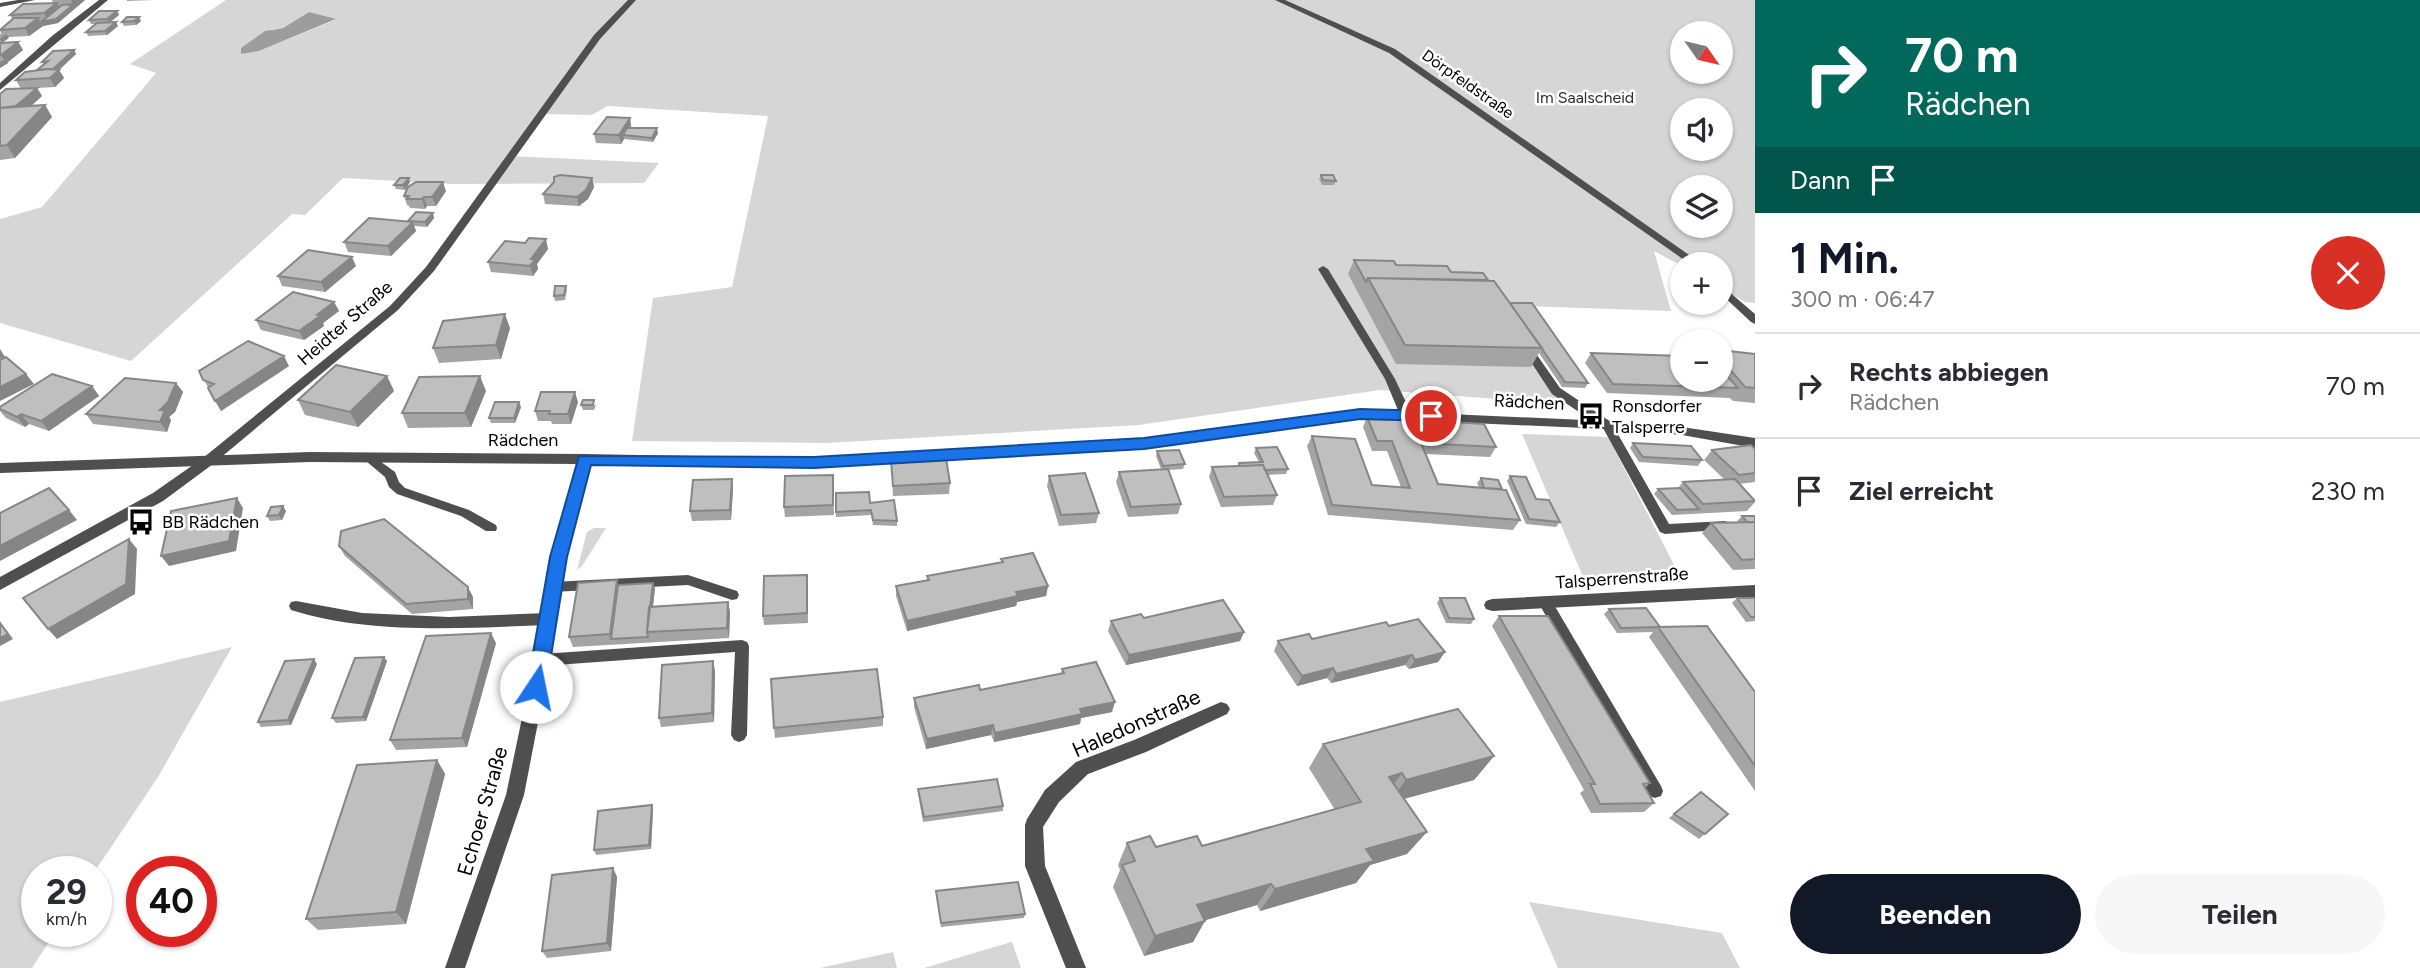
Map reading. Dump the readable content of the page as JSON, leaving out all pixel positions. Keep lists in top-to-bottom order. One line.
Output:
{"streets":{"street":["Dörpfeldstraße","Heidter Straße","Rädchen","Talsperrenstraße","Haledonstraße","Echoer Straße"]},"crossings":[["Heidter Straße","Rädchen"],["Rädchen","Echoer Straße"]],"parks":["Im Saalscheid"],"places":{"bus stop":["Ronsdorfer Talsperre","BB Rädchen"]},"north":"bottom right","page":{"turn":["70 m","Rädchen"],"map_buttons":["+","−"],"then":"Dann","heading":["1 Min.","300 m · 06:47"],"list":[{"name":"Rechts abbiegen","note":"Rädchen","value":"70 m"},{"name":"Ziel erreicht","value":"230 m"}],"speed":"29 km/h","limit":"40","buttons":["Beenden","Teilen"]}}
